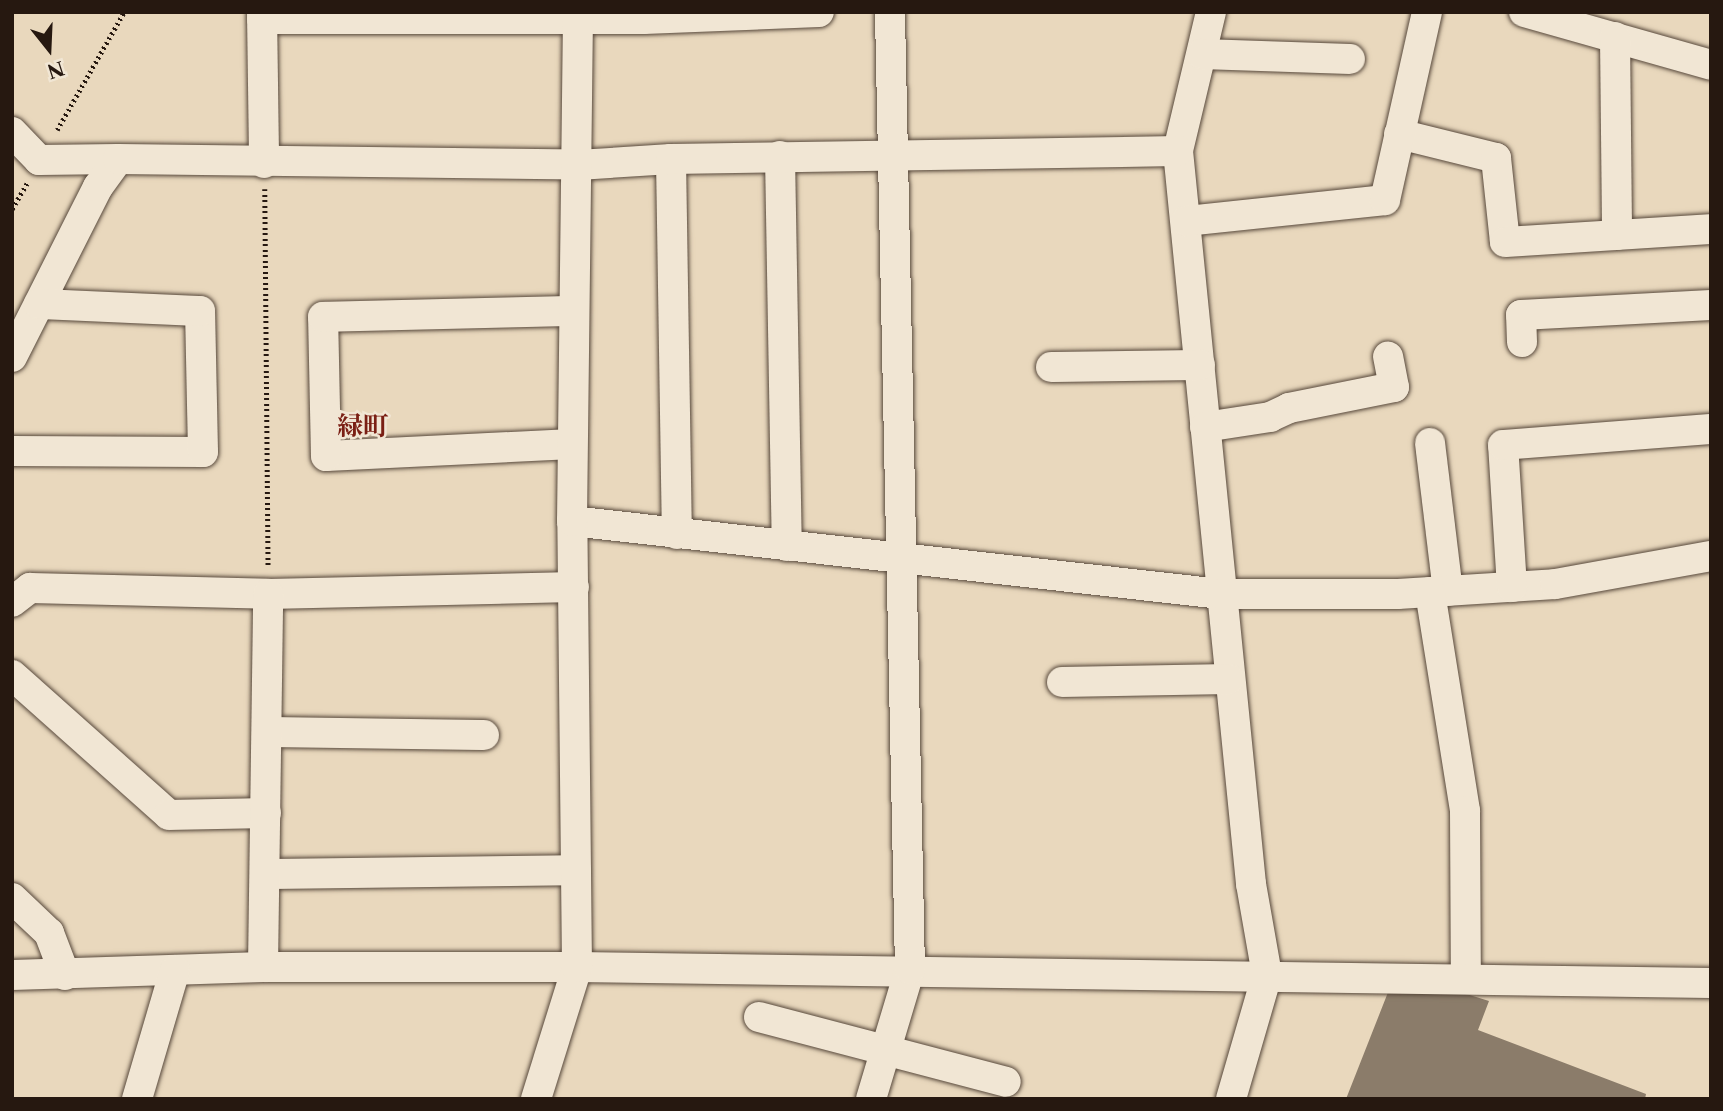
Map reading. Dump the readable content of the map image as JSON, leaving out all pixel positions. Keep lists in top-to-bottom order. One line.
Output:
{"districts":["緑町"],"north":"bottom"}
